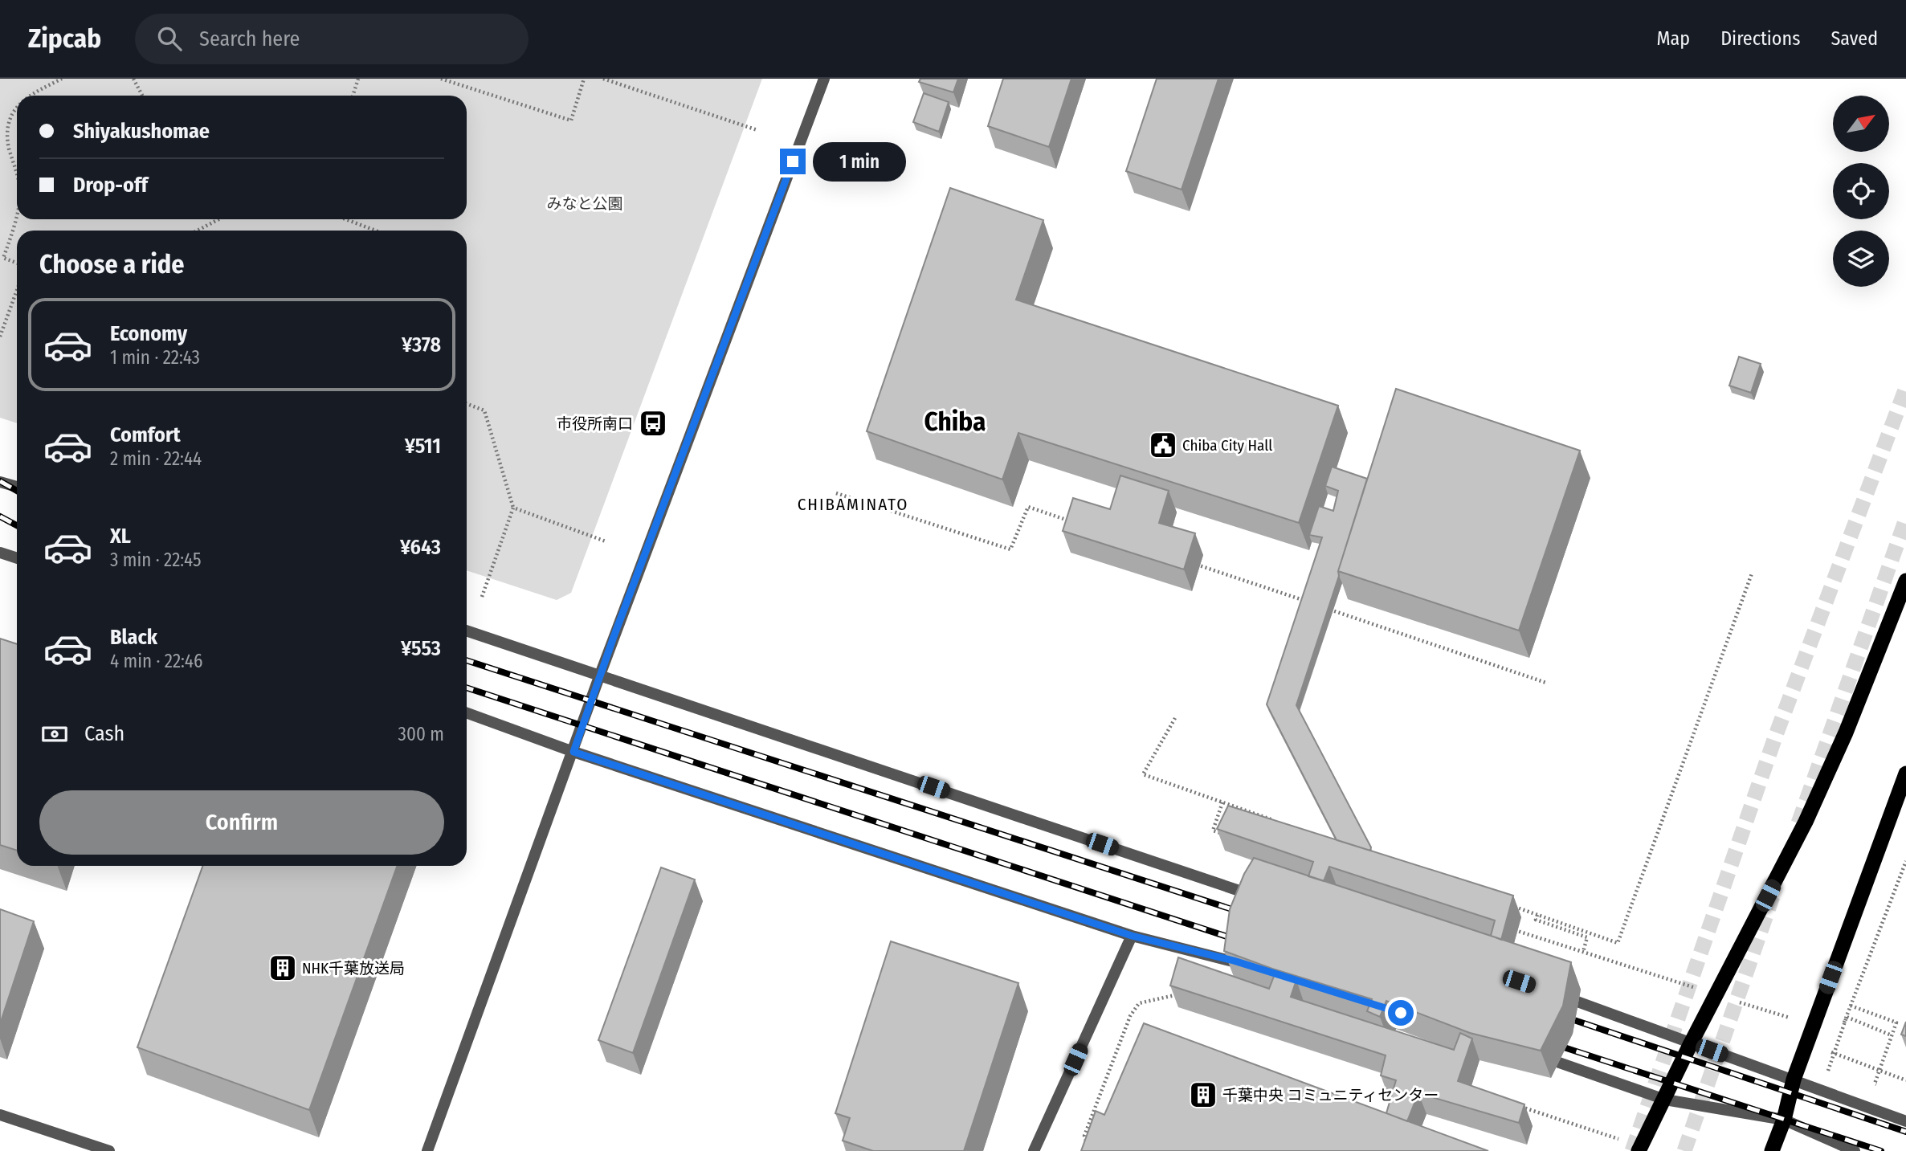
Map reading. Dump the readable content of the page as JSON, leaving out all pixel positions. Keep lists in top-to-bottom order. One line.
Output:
{"districts":["Chiba","CHIBAMINATO"],"parks":["みなと公園"],"places":{"bus stop":["市役所南口"],"public building":["Chiba City Hall"],"building":["NHK千葉放送局","千葉中央 コミュニティセンター"]},"north":"top right","page":{"header":"Zipcab","search":"Search here","nav":["Map","Directions","Saved"],"banner":["Shiyakushomae","Drop-off"],"bubble":"1 min","heading":"Choose a ride","list":[{"name":"Economy","note":"1 min · 22:43","value":"¥378"},{"name":"Comfort","note":"2 min · 22:44","value":"¥511"},{"name":"XL","note":"3 min · 22:45","value":"¥643"},{"name":"Black","note":"4 min · 22:46","value":"¥553"}],"pay":["Cash","300 m"],"buttons":"Confirm"}}
